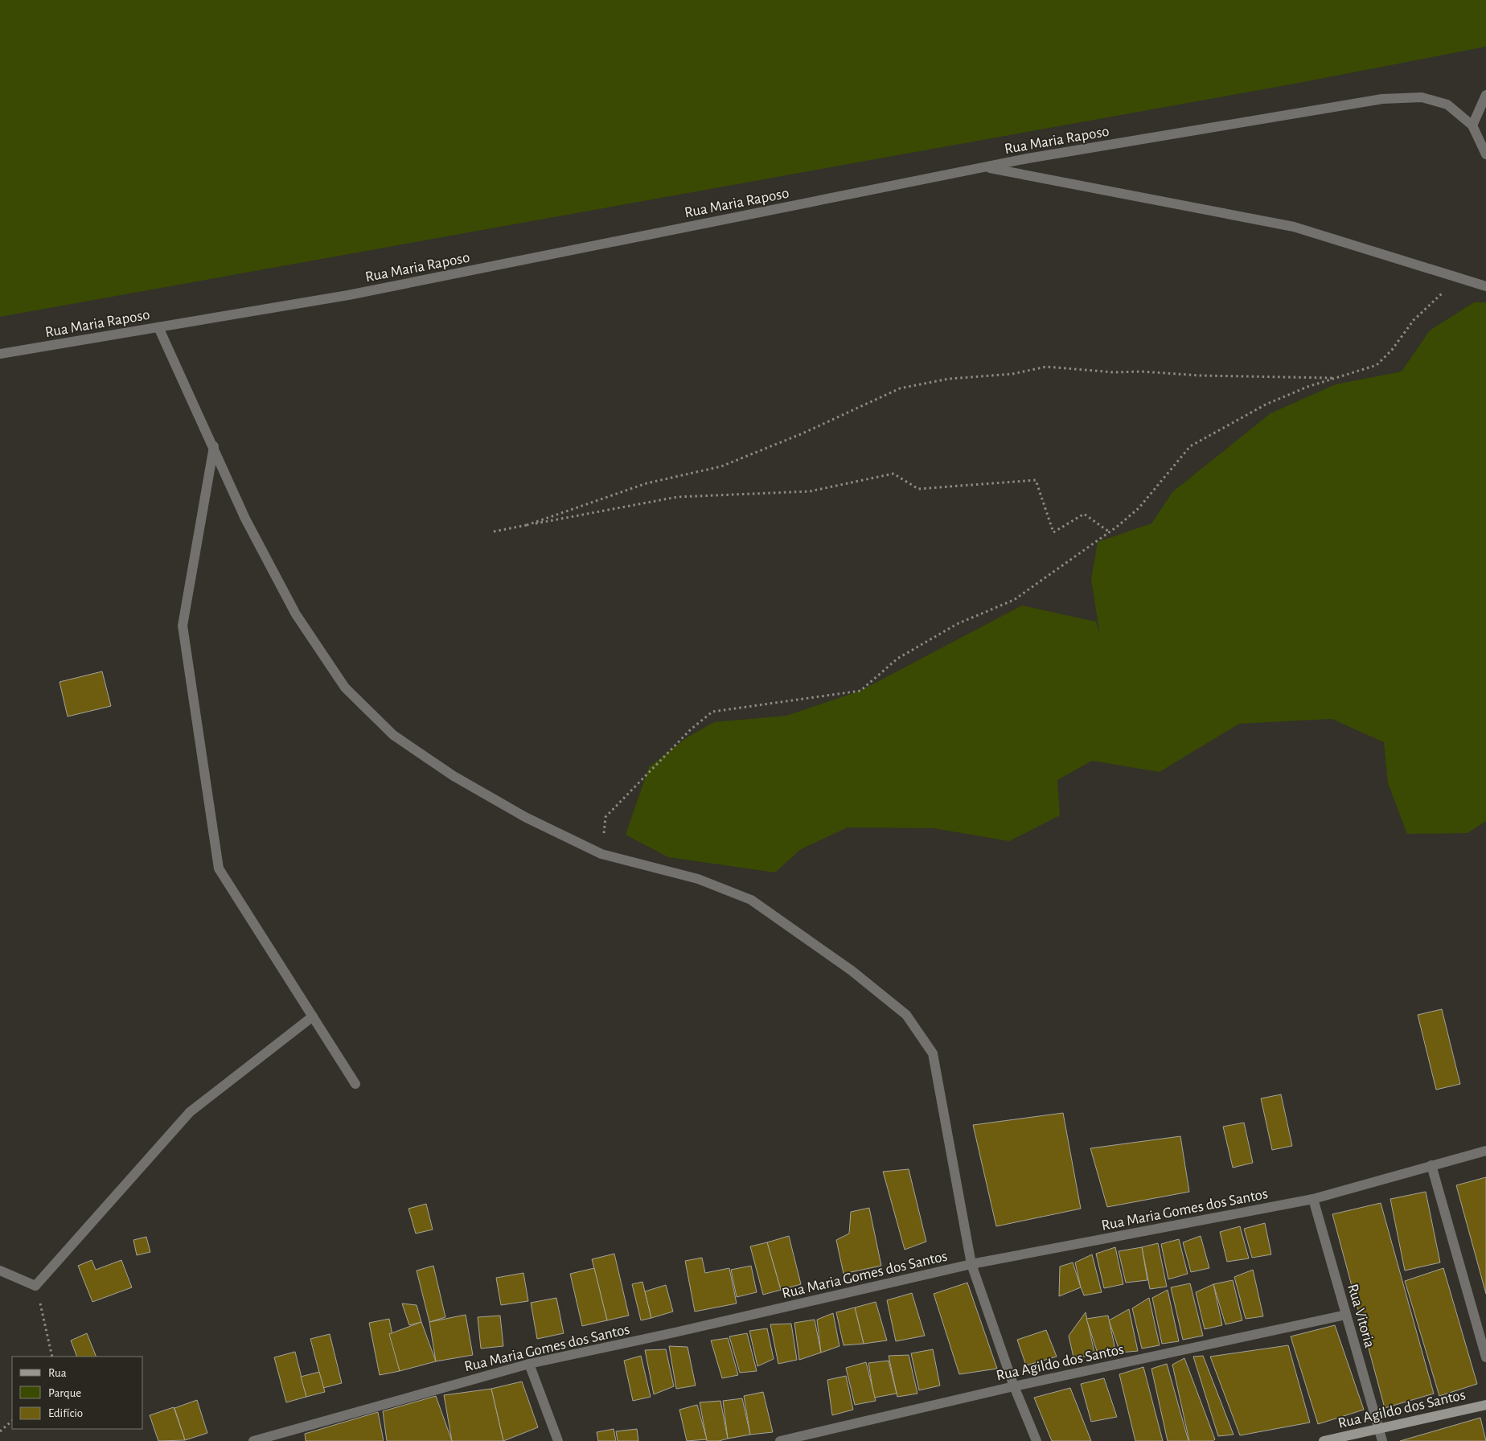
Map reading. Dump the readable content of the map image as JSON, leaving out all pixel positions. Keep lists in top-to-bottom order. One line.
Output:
{"streets":{"street":["Rua Maria Raposo","Rua Maria Gomes dos Santos","Rua Vitoria","Rua Agildo dos Santos"]},"crossings":[["Rua Maria Gomes dos Santos","Rua Vitoria"],["Rua Vitoria","Rua Agildo dos Santos"]],"legend":["Rua","Parque","Edifício"]}
